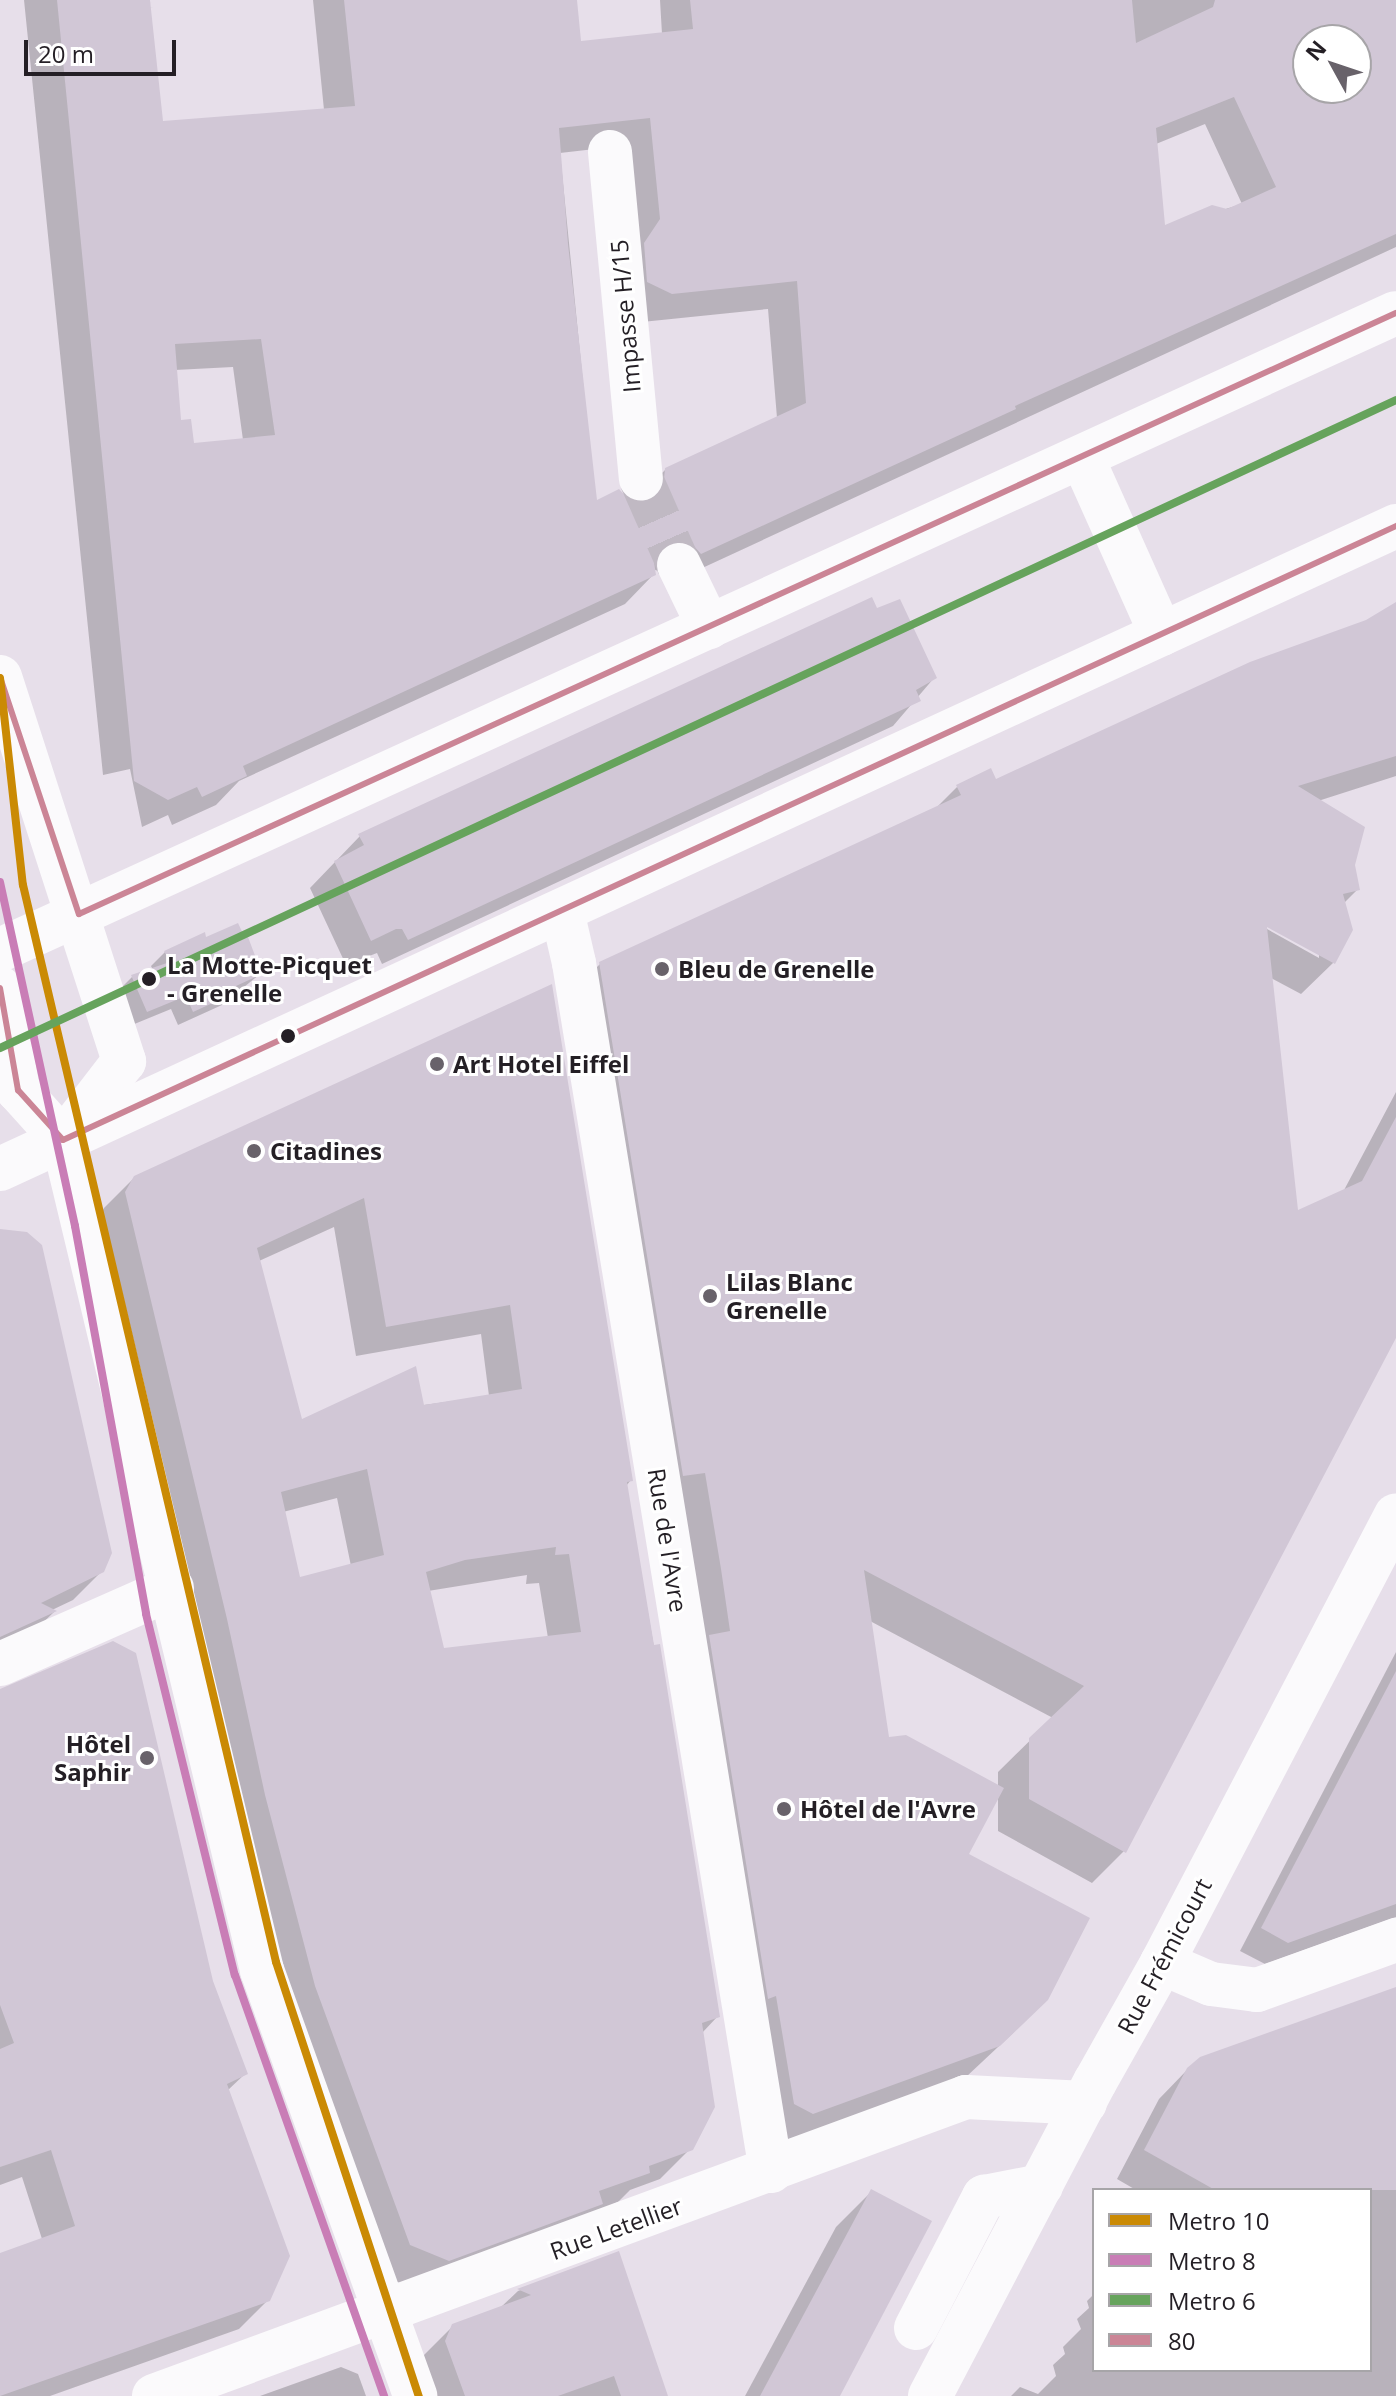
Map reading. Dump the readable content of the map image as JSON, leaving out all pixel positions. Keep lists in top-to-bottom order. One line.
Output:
{"streets":{"main road":["Impasse H/15","Rue de l'Avre","Rue Frémicourt","Rue Letellier"]},"crossings":[["Rue de l'Avre","Rue Letellier"],["Rue Frémicourt","Rue Letellier"]],"places":["Bleu de Grenelle","La Motte-Picquet - Grenelle","Art Hotel Eiffel","Citadines","Lilas Blanc Grenelle","Hôtel Saphir","Hôtel de l'Avre"],"lines":["transit line 80","metro line 6","metro line 10","metro line 8"],"legend":["Metro 10","Metro 8","Metro 6","80"],"scale_bar":"20 m","north":"top left"}
